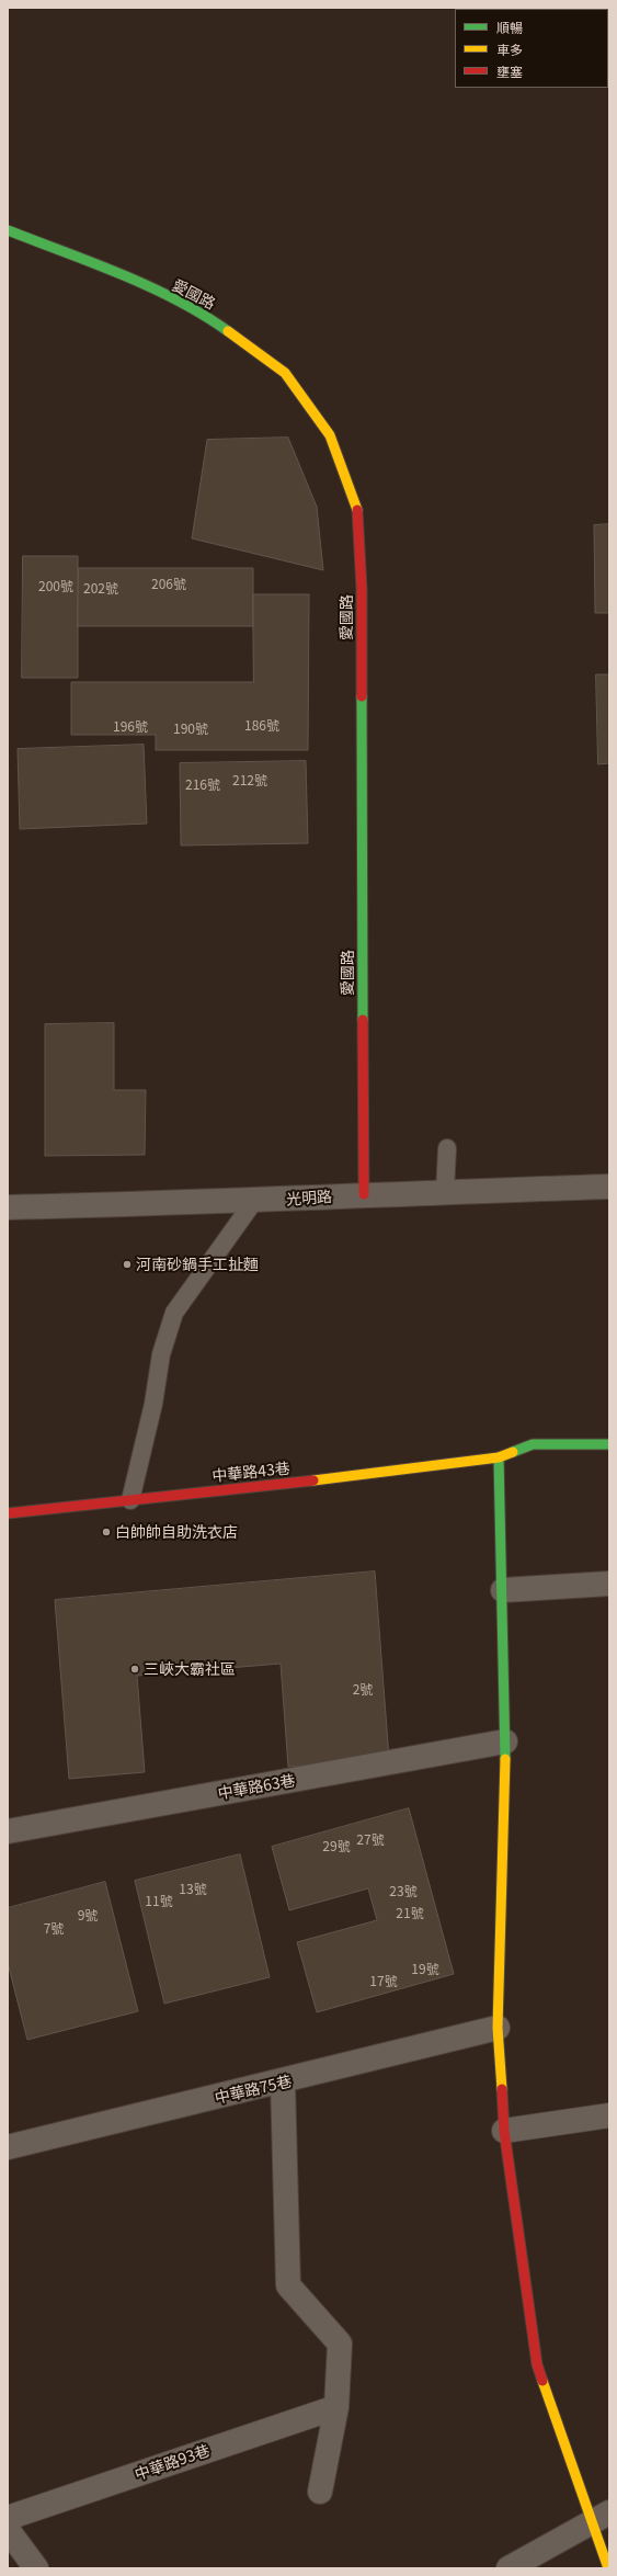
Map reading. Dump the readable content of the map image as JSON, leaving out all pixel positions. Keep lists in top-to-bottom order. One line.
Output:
{"streets":{"street":["愛國路","光明路","中華路43巷","中華路63巷","中華路75巷","中華路93巷"]},"crossings":[["愛國路","光明路"]],"places":["河南砂鍋手工扯麵","白帥帥自助洗衣店","三峽大霸社區"],"house_numbers":["206號","200號","202號","186號","196號","190號","212號","216號","2號","27號","29號","13號","23號","11號","21號","9號","7號","19號","17號"],"legend":["順暢","車多","壅塞"]}
